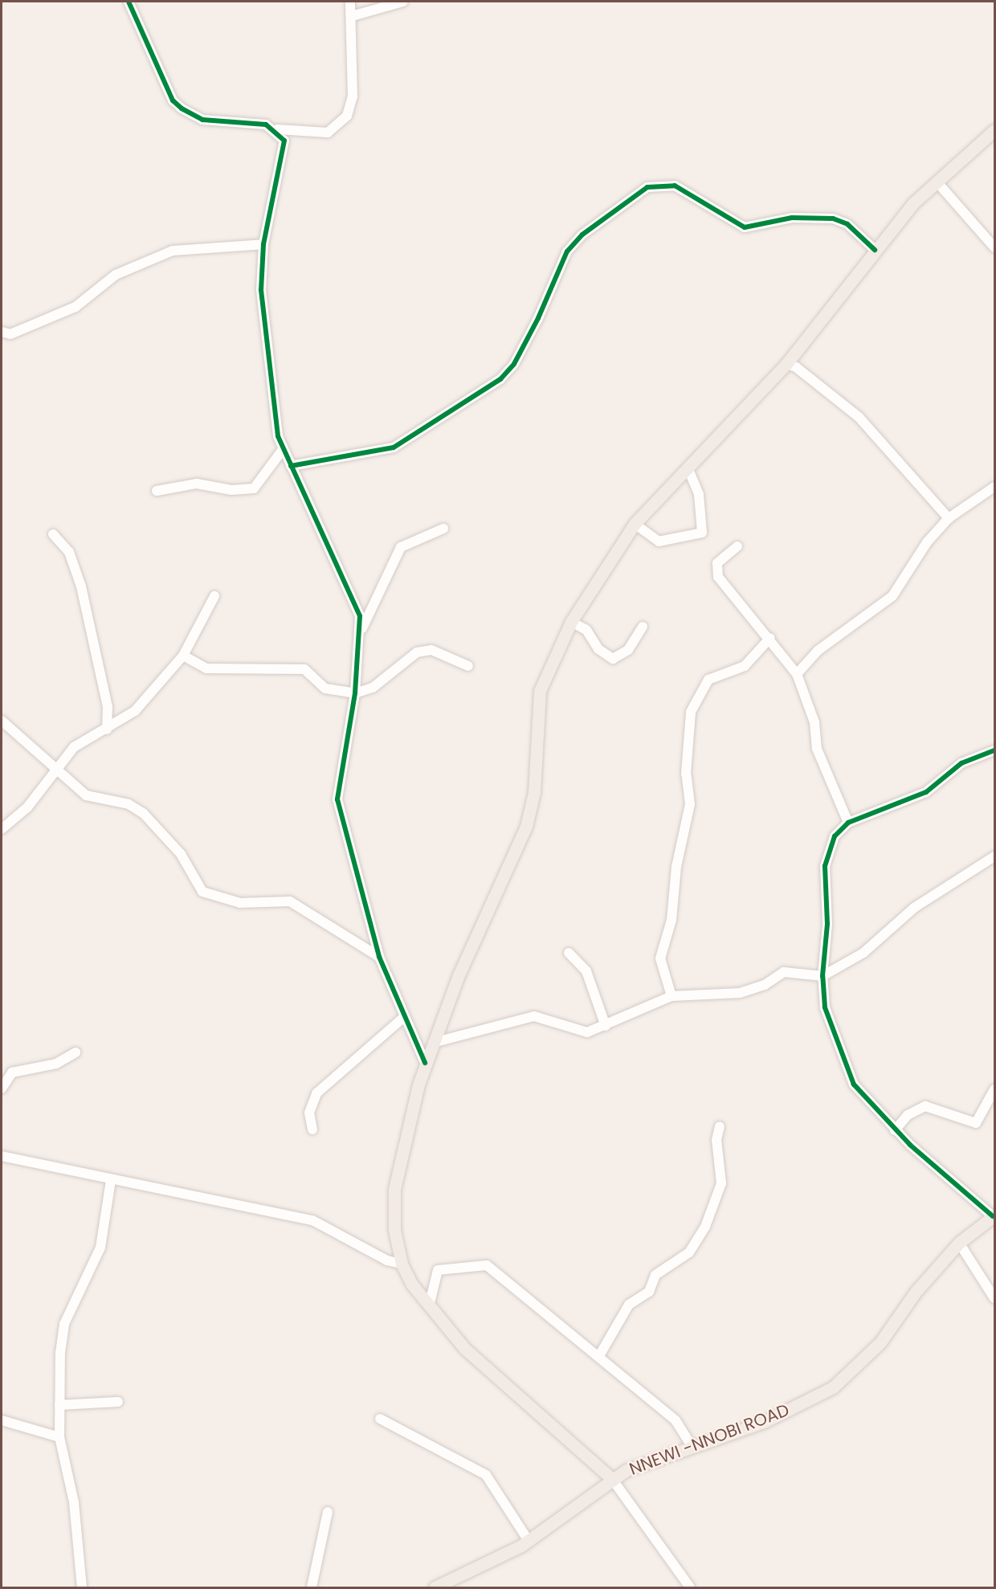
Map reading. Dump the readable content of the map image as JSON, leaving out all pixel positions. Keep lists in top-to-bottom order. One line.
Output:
{"streets":{"main road":["NNEWI -NNOBI ROAD"]}}
